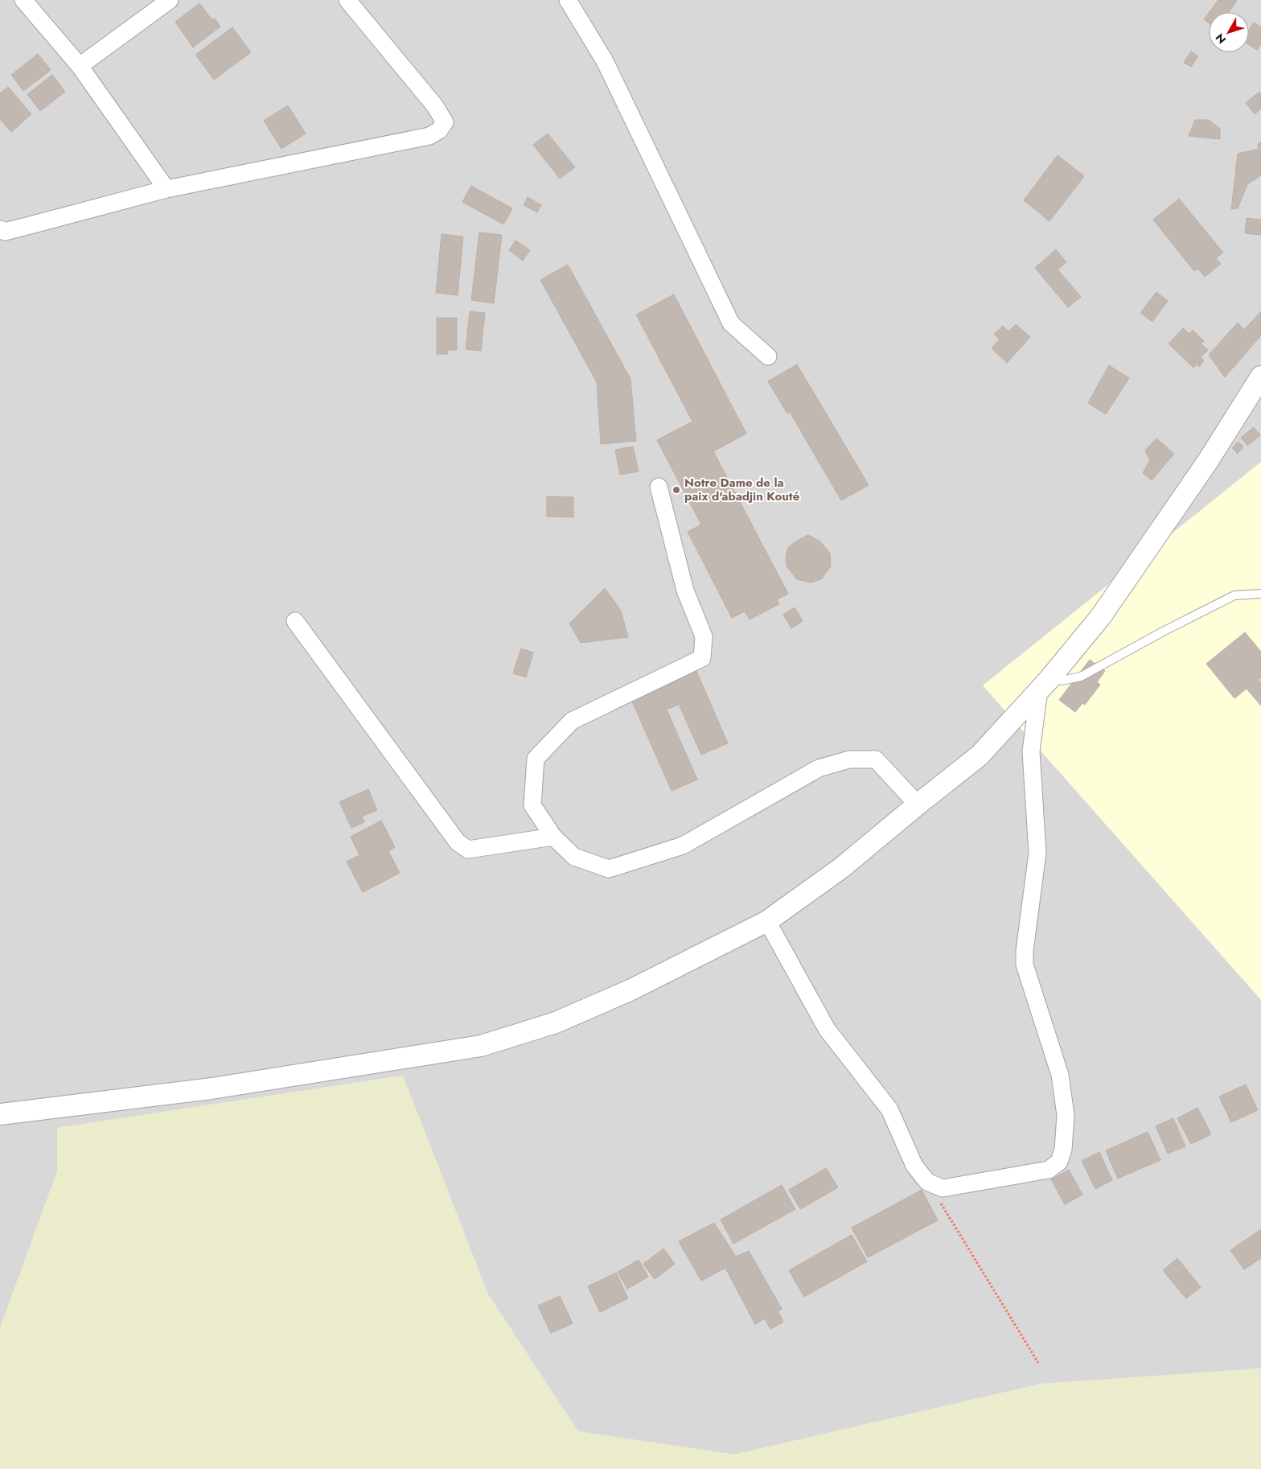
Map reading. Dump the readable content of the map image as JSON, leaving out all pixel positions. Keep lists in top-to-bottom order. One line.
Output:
{"places":["Notre Dame de la paix d'abadjin Kouté"],"north":"bottom left"}
